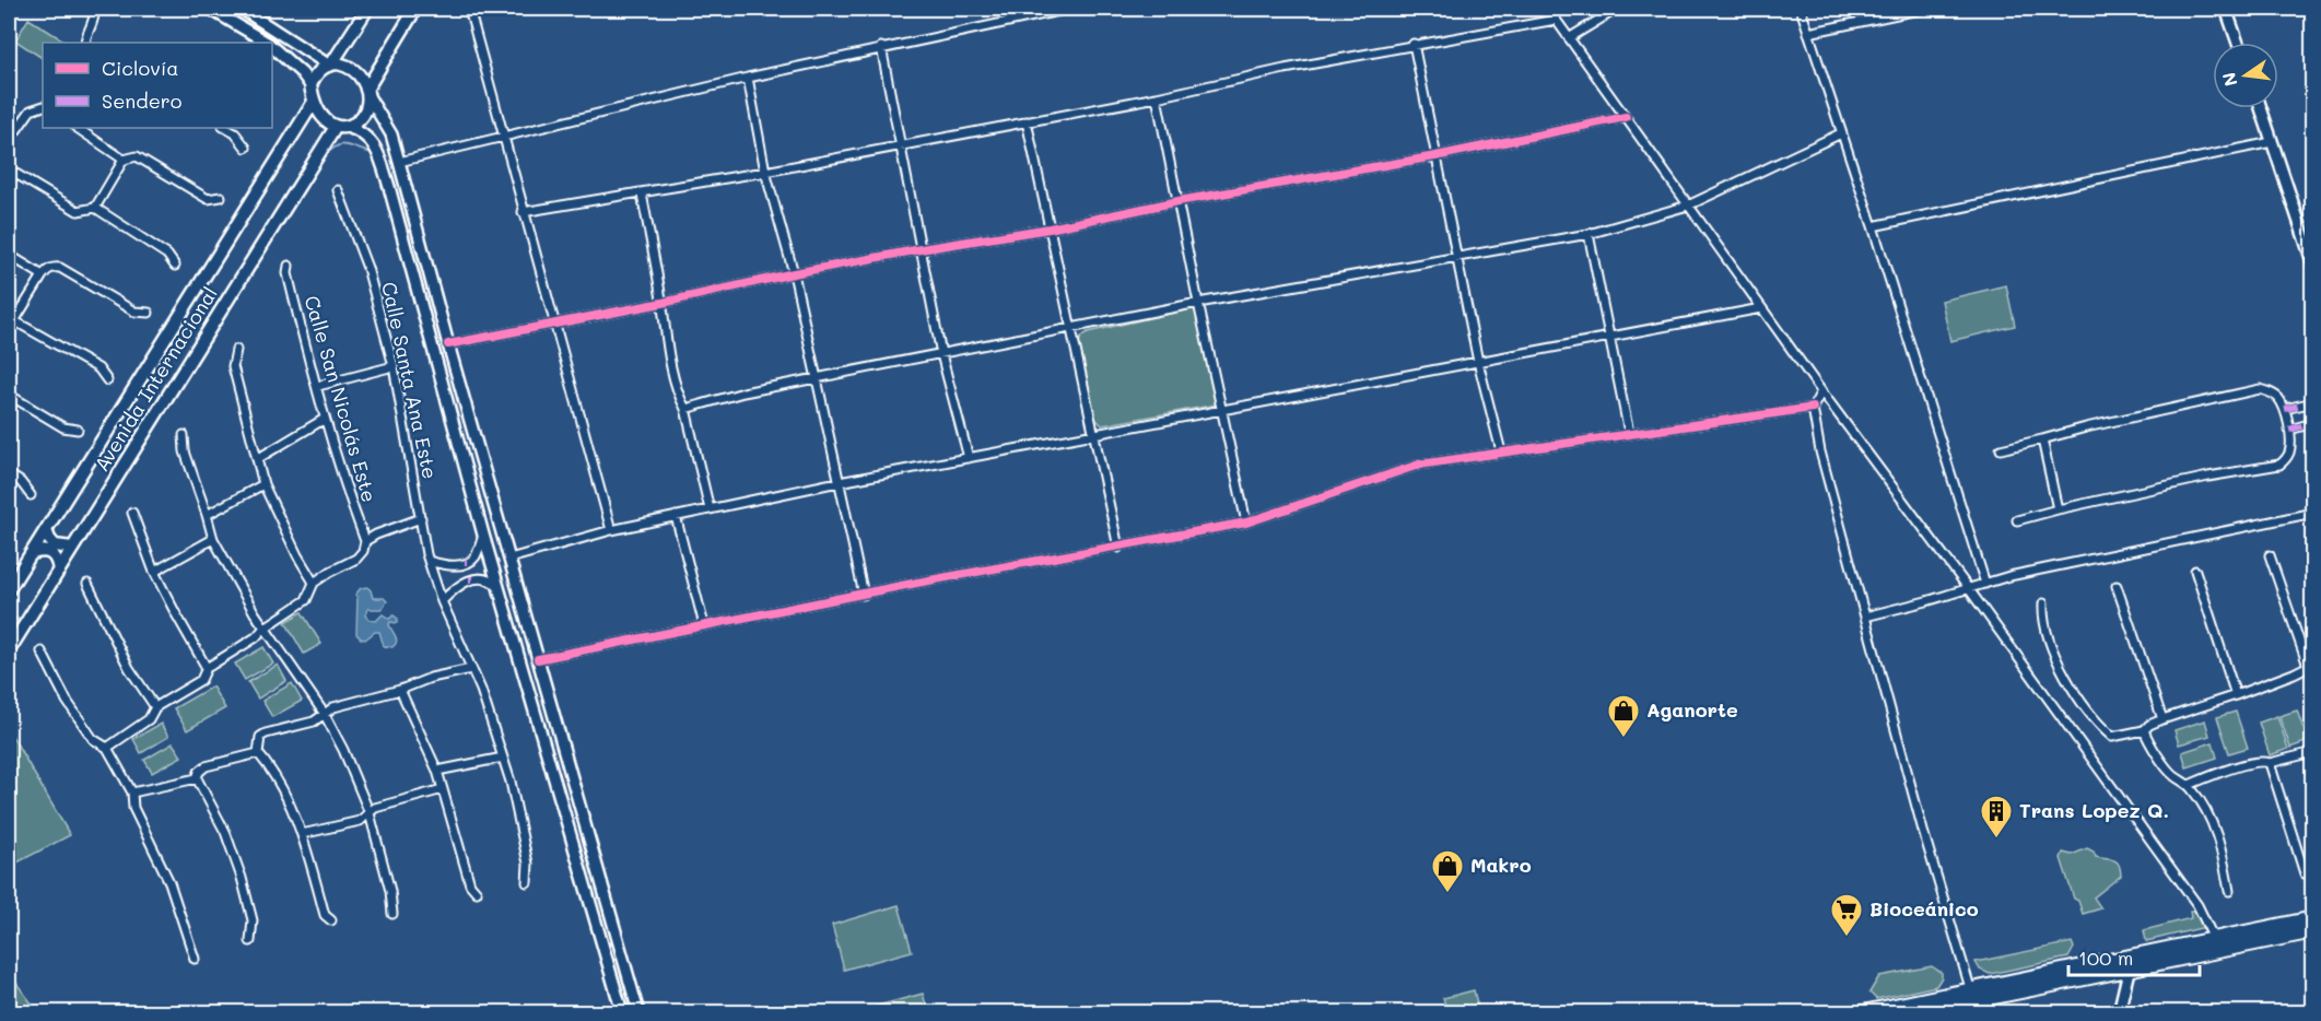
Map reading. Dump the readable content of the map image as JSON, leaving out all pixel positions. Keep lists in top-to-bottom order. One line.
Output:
{"streets":{"main road":["Avenida Internacional"],"street":["Calle Santa Ana Este","Calle San Nicolás Este"]},"places":{"shop":["Aganorte","Makro"],"building":["Trans Lopez Q."],"supermarket":["Bioceánico"]},"legend":["Ciclovía","Sendero"],"scale_bar":"100 m","north":"left"}
